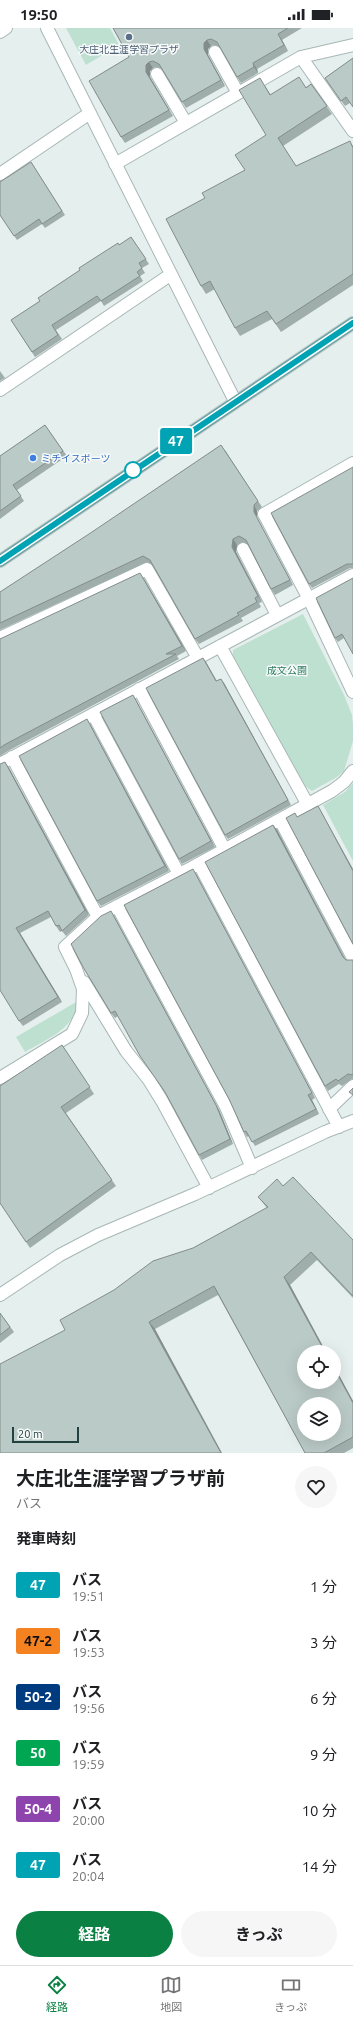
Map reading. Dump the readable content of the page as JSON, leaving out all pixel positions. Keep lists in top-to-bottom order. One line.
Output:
{"parks":["成文公園"],"places":["大庄北生涯学習プラザ","ミチイスポーツ"],"lines":["bus line 47"],"scale_bar":"20 m","page":{"status":"19:50","on_map":"47","scale":"20 m","heading":[["大庄北生涯学習プラザ前","バス"],"発車時刻"],"list":[{"mark":"47","name":"バス","note":"19:51","value":"1 分"},{"mark":"47-2","name":"バス","note":"19:53","value":"3 分"},{"mark":"50-2","name":"バス","note":"19:56","value":"6 分"},{"mark":"50","name":"バス","note":"19:59","value":"9 分"},{"mark":"50-4","name":"バス","note":"20:00","value":"10 分"},{"mark":"47","name":"バス","note":"20:04","value":"14 分"}],"buttons":["経路","きっぷ"],"tabs":["経路","地図","きっぷ"]}}
